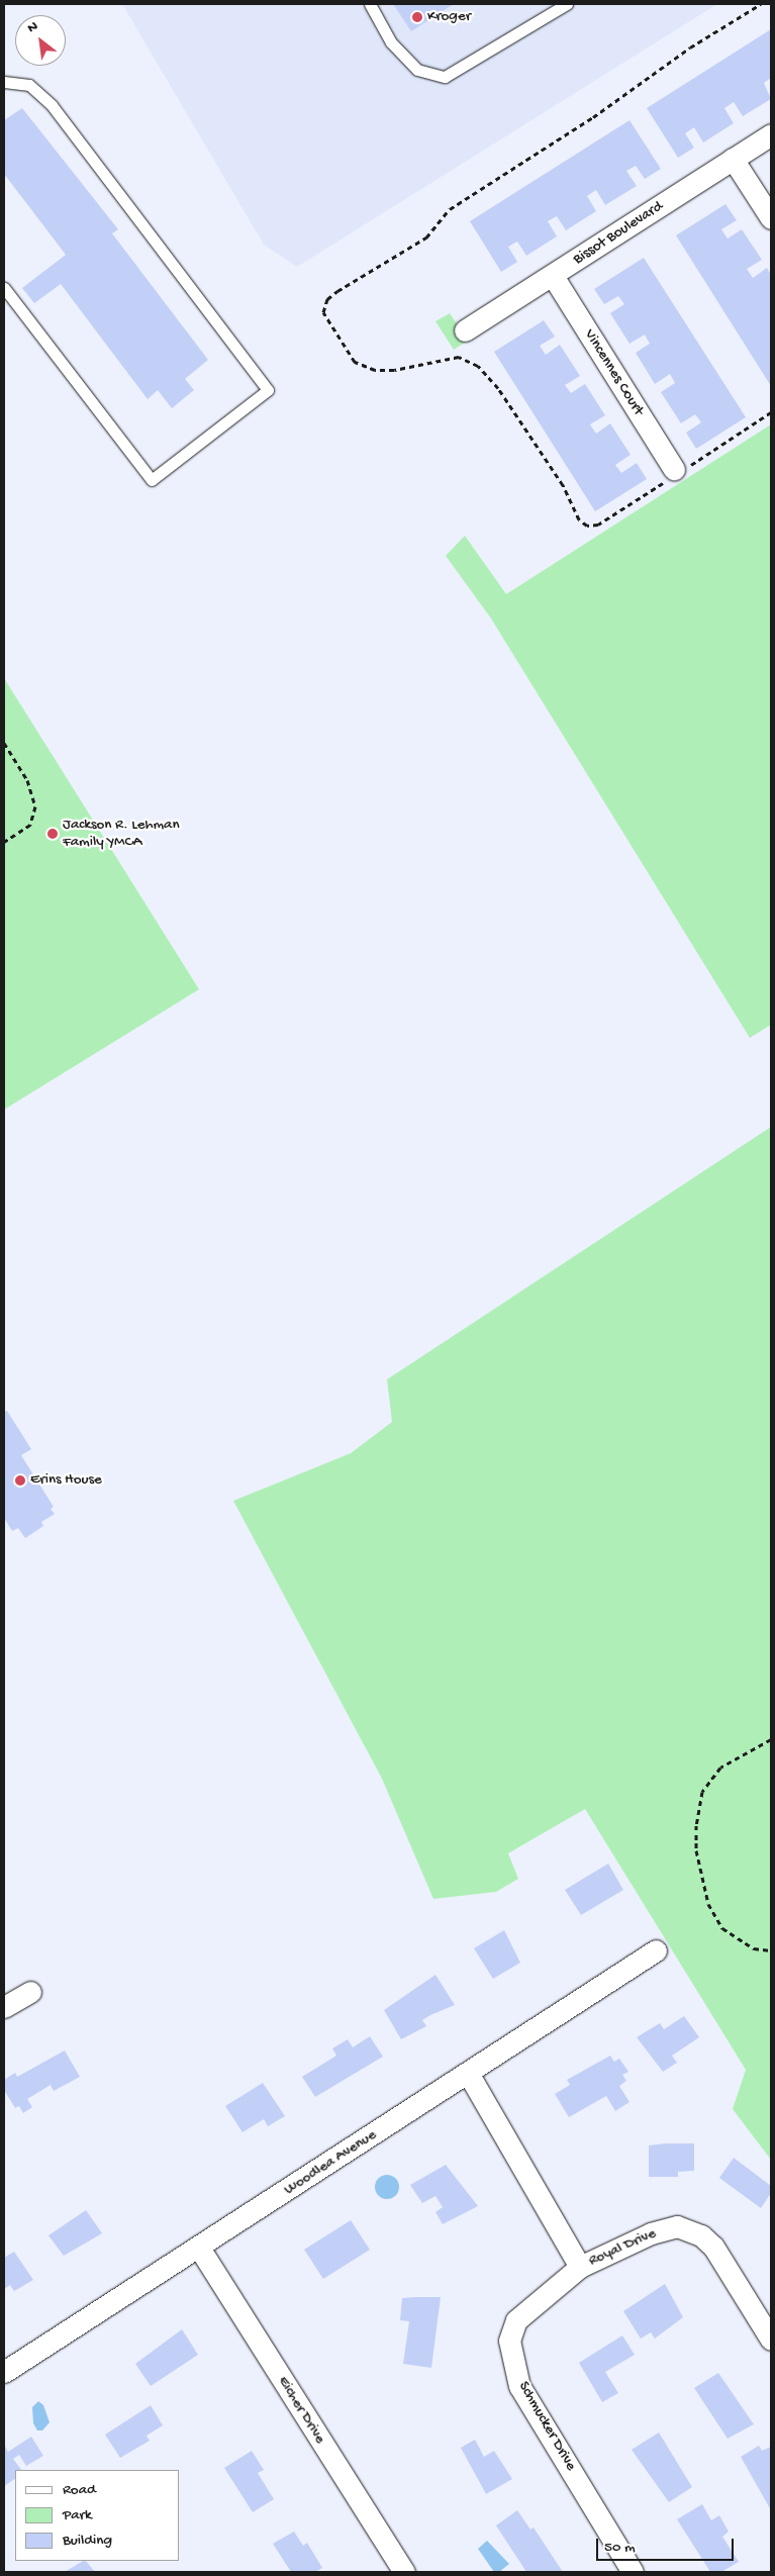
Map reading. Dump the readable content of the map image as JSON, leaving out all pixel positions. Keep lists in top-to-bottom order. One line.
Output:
{"streets":{"street":["Bissot Boulevard","Vincennes Court","Woodlea Avenue","Royal Drive","Eicher Drive","Schmucker Drive"]},"crossings":[["Bissot Boulevard","Vincennes Court"],["Woodlea Avenue","Royal Drive"],["Woodlea Avenue","Eicher Drive"],["Royal Drive","Schmucker Drive"]],"places":["Kroger","Jackson R. Lehman Family YMCA","Erins House"],"legend":["Road","Park","Building"],"scale_bar":"50 m","north":"top left"}
